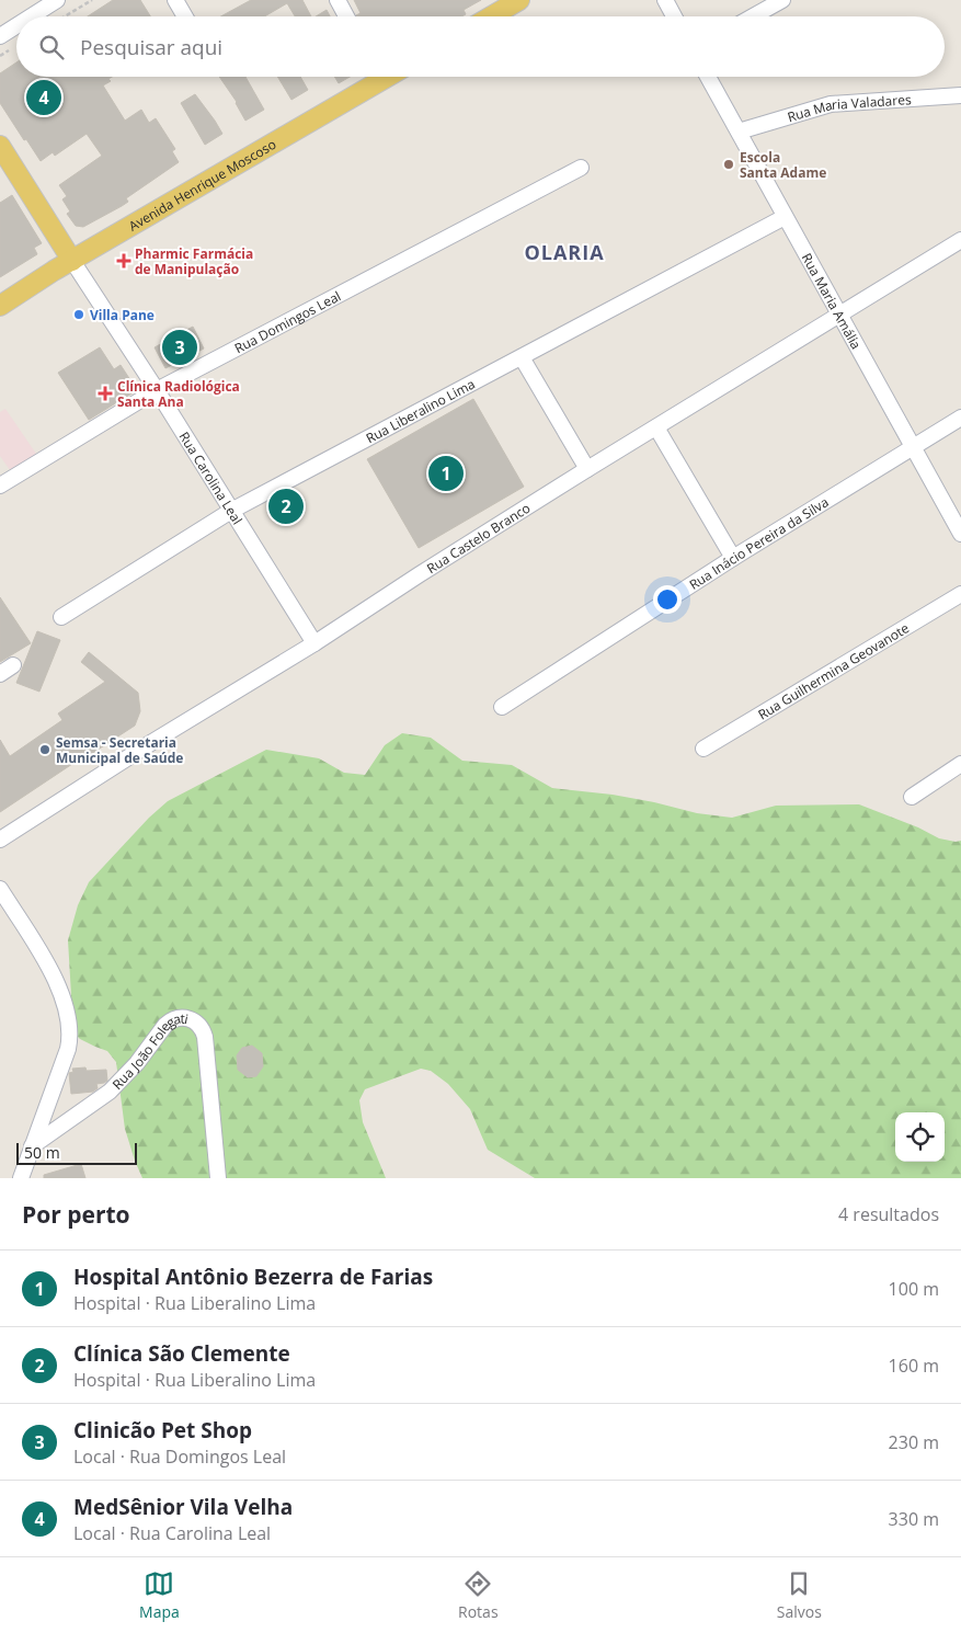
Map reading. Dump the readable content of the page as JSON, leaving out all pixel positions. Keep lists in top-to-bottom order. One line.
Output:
{"streets":{"main road":["Avenida Henrique Moscoso","Rua Carolina Leal"],"street":["Rua Maria Valadares","Rua Maria Amália","Rua Domingos Leal","Rua Liberalino Lima","Rua Castelo Branco","Rua Inácio Pereira da Silva","Rua Guilhermina Geovanote","Rua João Folegati"]},"crossings":[["Rua Maria Valadares","Rua Maria Amália"],["Avenida Henrique Moscoso","Rua Carolina Leal"],["Rua Maria Amália","Rua Liberalino Lima"],["Rua Maria Amália","Rua Castelo Branco"],["Rua Maria Amália","Rua Inácio Pereira da Silva"],["Rua Domingos Leal","Rua Carolina Leal"],["Rua Liberalino Lima","Rua Carolina Leal"],["Rua Carolina Leal","Rua Castelo Branco"]],"districts":["OLARIA"],"places":{"other":["Escola Santa Adame","Villa Pane","Semsa - Secretaria Municipal de Saúde"],"health":["Pharmic Farmácia de Manipulação","Clínica Radiológica Santa Ana"]},"scale_bar":"50 m","page":{"search":"Pesquisar aqui","pins":["4","3","1","2"],"scale":"50 m","heading":["Por perto","4 resultados"],"list":[{"mark":"1","name":"Hospital Antônio Bezerra de Farias","note":"Hospital · Rua Liberalino Lima","value":"100 m"},{"mark":"2","name":"Clínica São Clemente","note":"Hospital · Rua Liberalino Lima","value":"160 m"},{"mark":"3","name":"Clinicão Pet Shop","note":"Local · Rua Domingos Leal","value":"230 m"},{"mark":"4","name":"MedSênior Vila Velha","note":"Local · Rua Carolina Leal","value":"330 m"}],"nav":["Mapa","Rotas","Salvos"]}}
